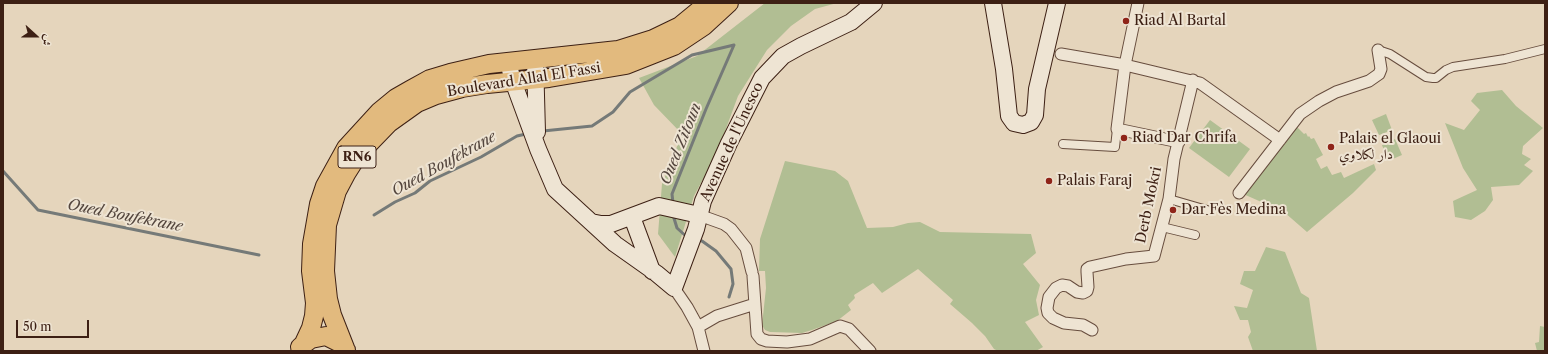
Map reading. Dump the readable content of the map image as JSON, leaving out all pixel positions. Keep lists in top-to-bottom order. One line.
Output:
{"streets":{"main road":["Boulevard Allal El Fassi","Avenue de l'Unesco","RN6"],"street":["Derb Mokri"]},"crossings":[["Boulevard Allal El Fassi","RN6"]],"water":["Oued Zitoun","Oued Boufekrane"],"places":["Riad Al Bartal","Riad Dar Chrifa","Palais el Glaoui دار لكلاوي","Palais Faraj","Dar Fès Medina"],"scale_bar":"50 m","north":"right"}
